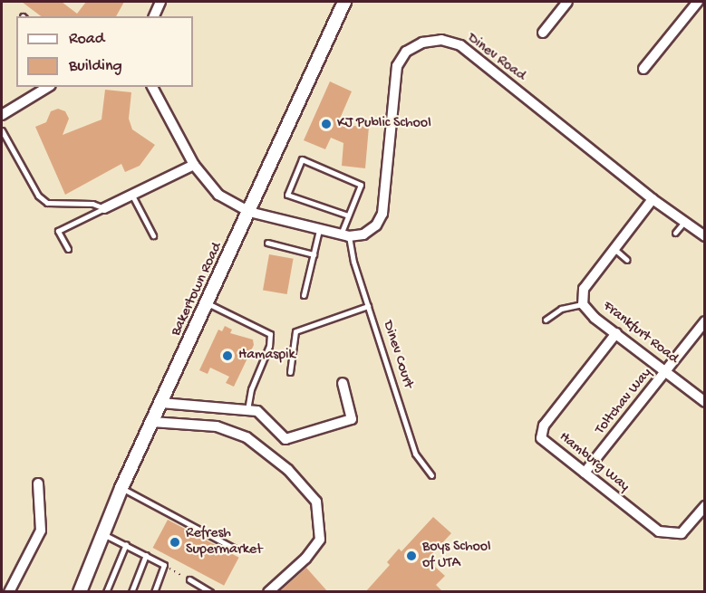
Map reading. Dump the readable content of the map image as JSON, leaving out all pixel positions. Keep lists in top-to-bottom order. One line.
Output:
{"streets":{"street":["Dinev Road","Bakertown Road","Frankfurt Road","Toltchav Way","Hamburg Way"],"lane":["Dinev Court"]},"crossings":[["Dinev Road","Frankfurt Road"],["Dinev Road","Dinev Court"],["Frankfurt Road","Toltchav Way"],["Frankfurt Road","Hamburg Way"],["Toltchav Way","Hamburg Way"]],"places":["KJ Public School","Hamaspik","Refresh Supermarket","Boys School of UTA"],"legend":["Road","Building"]}
